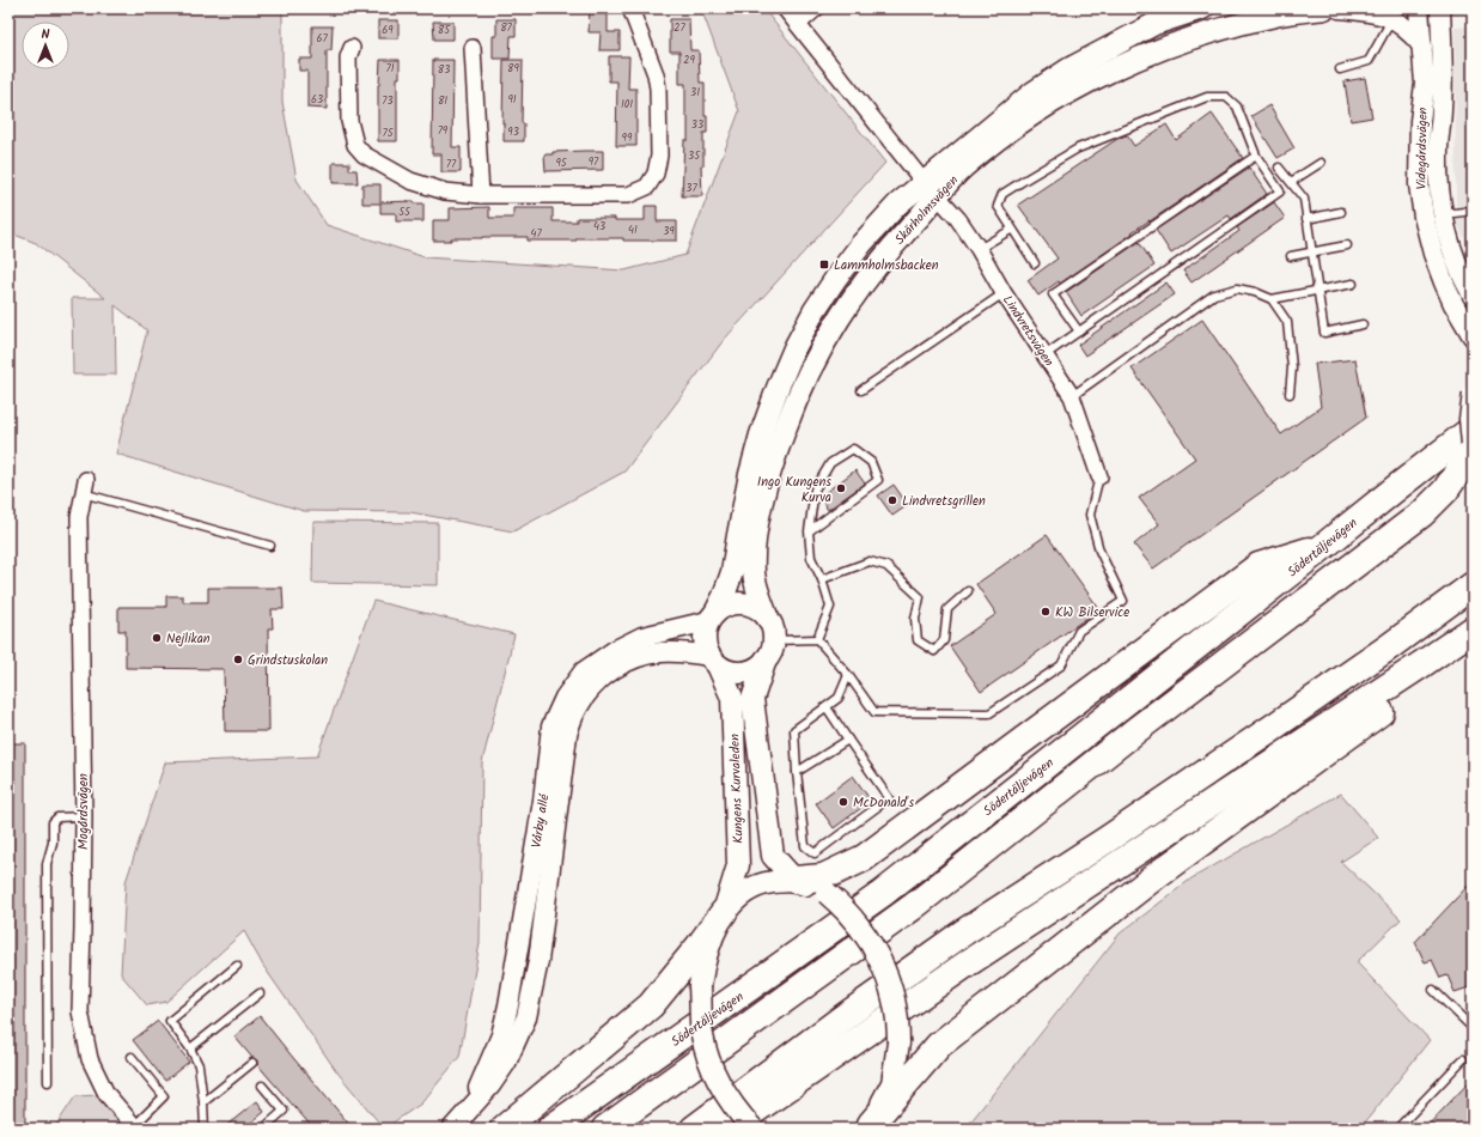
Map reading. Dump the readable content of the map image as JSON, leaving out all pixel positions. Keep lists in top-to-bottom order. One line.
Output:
{"streets":{"highway":["Södertäljevägen"],"main road":["Skärholmsvägen","Kungens Kurvaleden"],"street":["Videgårdsvägen","Lindvretsvägen","Mogårdsvägen","Vårby allé"]},"crossings":[["Skärholmsvägen","Lindvretsvägen"],["Skärholmsvägen","Kungens Kurvaleden"],["Skärholmsvägen","Vårby allé"],["Kungens Kurvaleden","Vårby allé"]],"places":{"transit":["Lammholmsbacken"],"other":["Ingo Kungens Kurva","Lindvretsgrillen","KW Bilservice","Nejlikan","Grindstuskolan","McDonald's"]},"house_numbers":["87","27","69","85","67","29","71","89","83","31","63","91","73","81","101","33","79","93","75","99","35","97","95","77","37","55","43","41","39","47"],"north":"top"}
